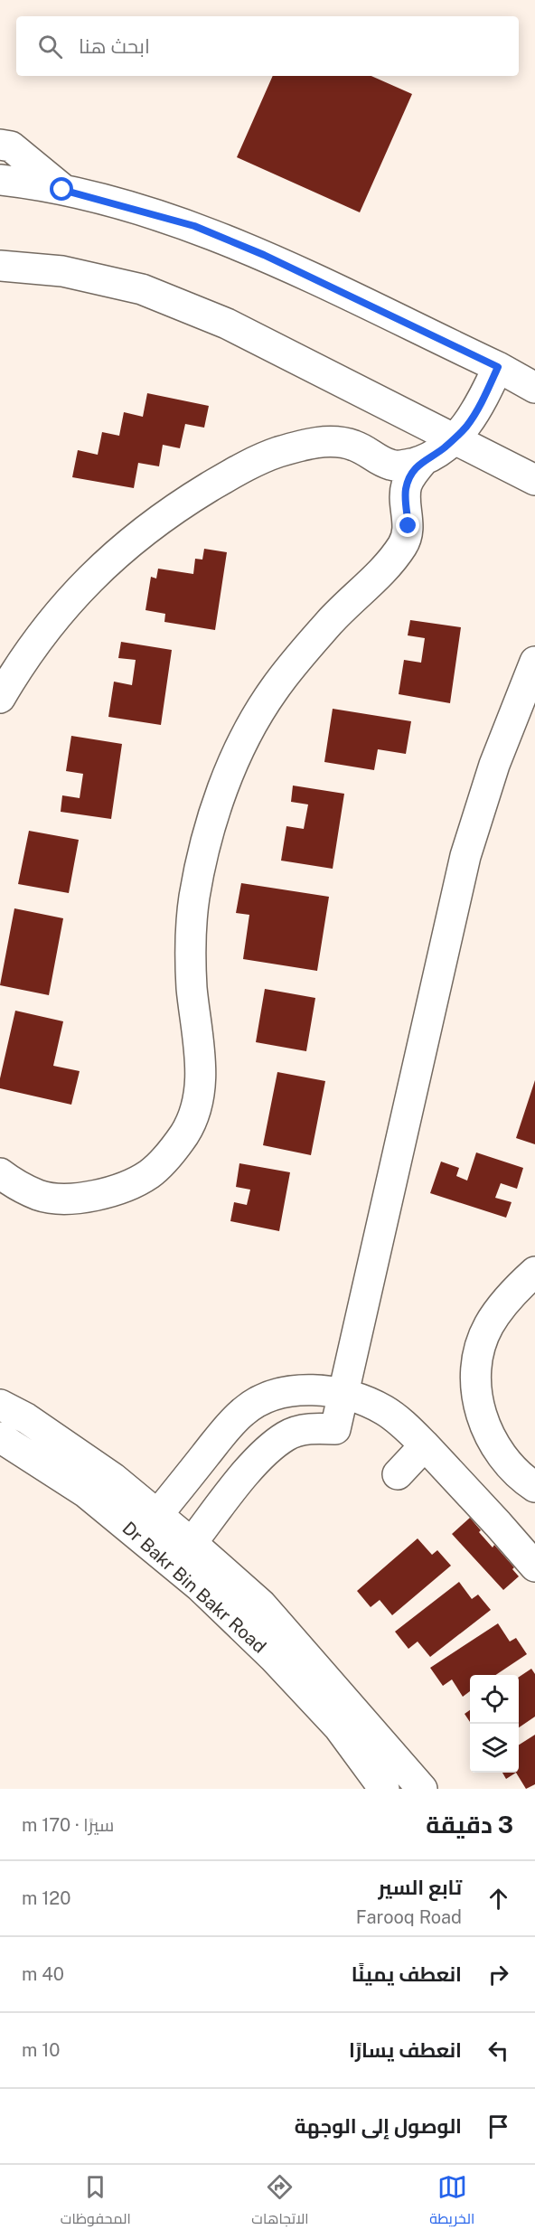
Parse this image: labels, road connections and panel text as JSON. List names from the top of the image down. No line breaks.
{"streets":{"street":["Dr Bakr Bin Bakr Road"]},"page":{"search":"ابحث هنا","heading":["3 دقيقة","سيرًا · 170 m"],"list":[["تابع السير","Farooq Road","120 m"],["انعطف يمينًا","40 m"],["انعطف يسارًا","10 m"],"الوصول إلى الوجهة"],"nav":["الخريطة","الاتجاهات","المحفوظات"]}}
